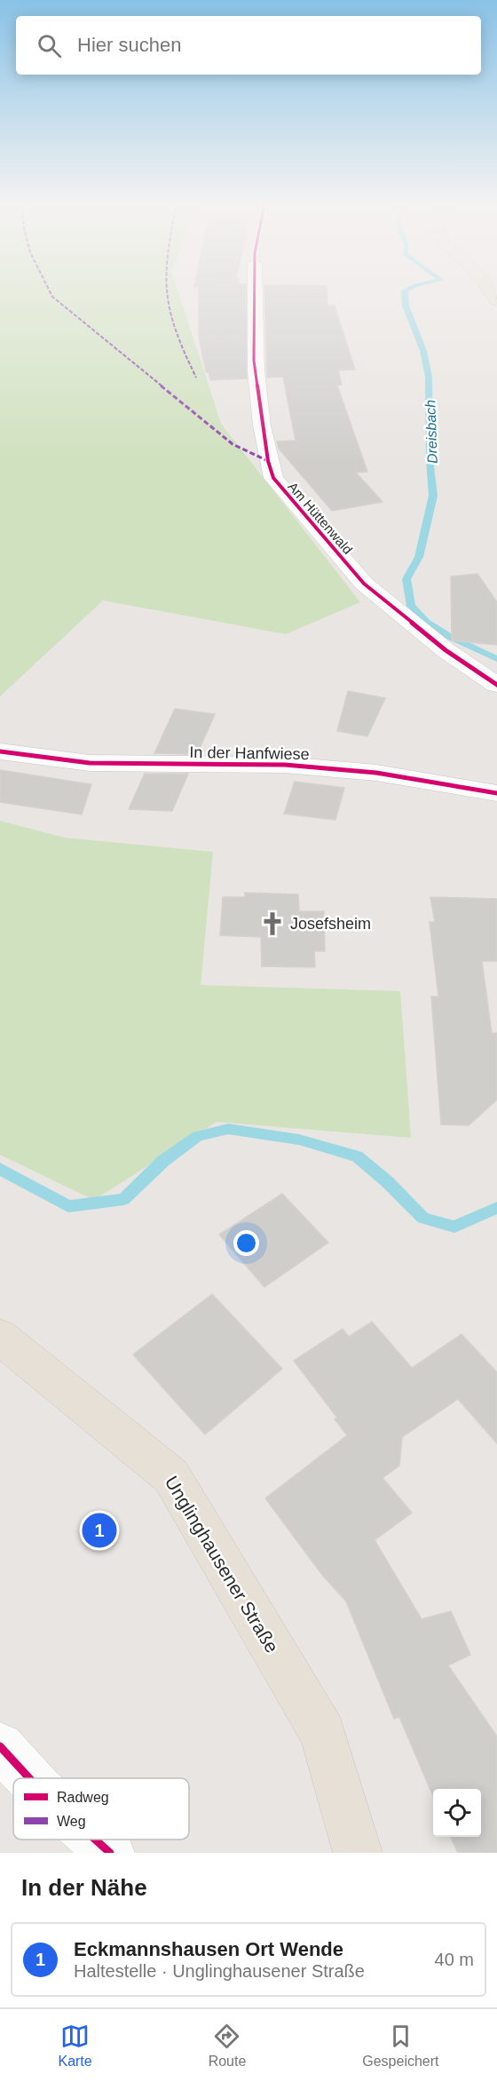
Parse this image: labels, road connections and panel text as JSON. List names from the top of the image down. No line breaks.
{"streets":{"main road":["Unglinghausener Straße"],"street":["Am Hüttenwald","In der Hanfwiese"]},"water":["Dreisbach"],"places":{"church":["Josefsheim"]},"legend":["Radweg","Weg"],"page":{"search":"Hier suchen","pins":"1","heading":"In der Nähe","list":[{"mark":"1","name":"Eckmannshausen Ort Wende","note":"Haltestelle · Unglinghausener Straße","value":"40 m"}],"nav":["Karte","Route","Gespeichert"]}}
